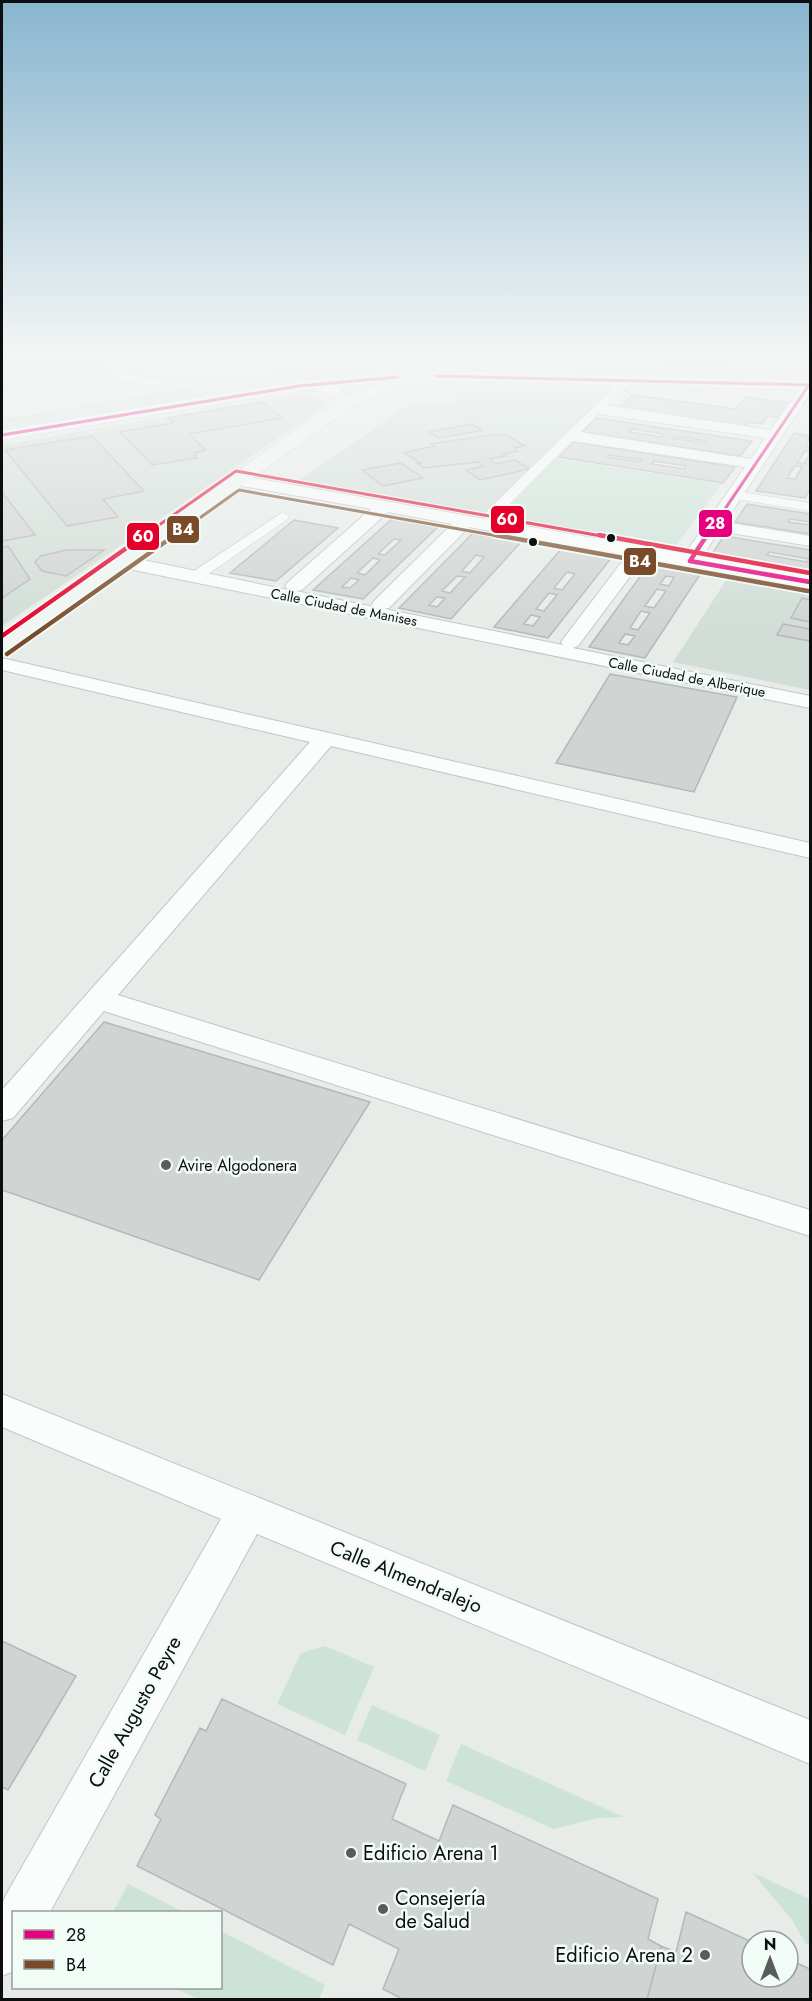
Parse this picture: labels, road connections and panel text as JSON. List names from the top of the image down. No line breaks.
{"streets":{"street":["Calle Ciudad de Manises","Calle Ciudad de Alberique","Calle Almendralejo","Calle Augusto Peyre"]},"crossings":[["Calle Ciudad de Manises","Calle Ciudad de Alberique"],["Calle Almendralejo","Calle Augusto Peyre"]],"places":["Avire Algodonera","Edificio Arena 1","Consejería de Salud","Edificio Arena 2"],"lines":["transit line 28","transit line 60","transit line B4"],"legend":["28","B4"],"north":"top"}
